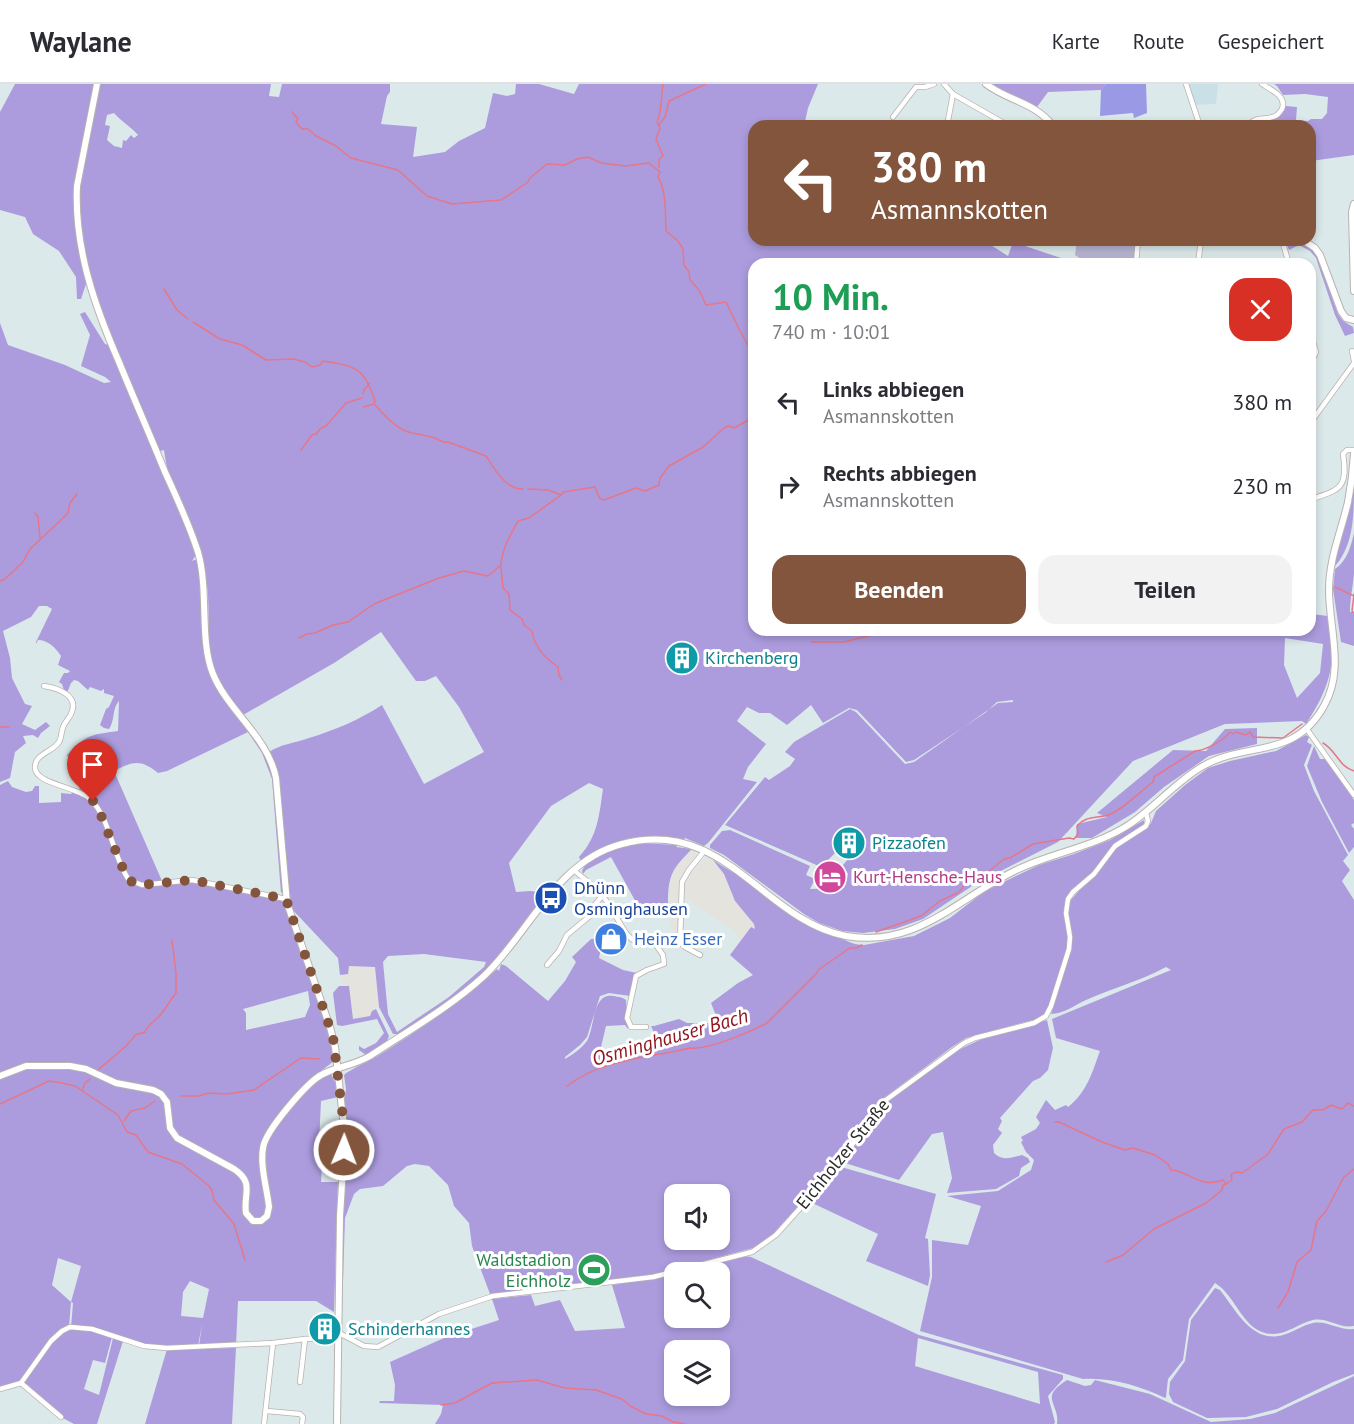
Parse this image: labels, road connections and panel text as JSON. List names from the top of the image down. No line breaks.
{"streets":{"street":["Eichholzer Straße"]},"water":["Osminghauser Bach"],"places":{"building":["Kirchenberg","Pizzaofen","Schinderhannes"],"hotel":["Kurt-Hensche-Haus"],"bus stop":["Dhünn Osminghausen"],"shop":["Heinz Esser"],"sports":["Waldstadion Eichholz"]},"page":{"header":"Waylane","nav":["Karte","Route","Gespeichert"],"turn":["380 m","Asmannskotten"],"heading":["10 Min.","740 m · 10:01"],"list":[{"name":"Links abbiegen","note":"Asmannskotten","value":"380 m"},{"name":"Rechts abbiegen","note":"Asmannskotten","value":"230 m"}],"buttons":["Beenden","Teilen"]}}
